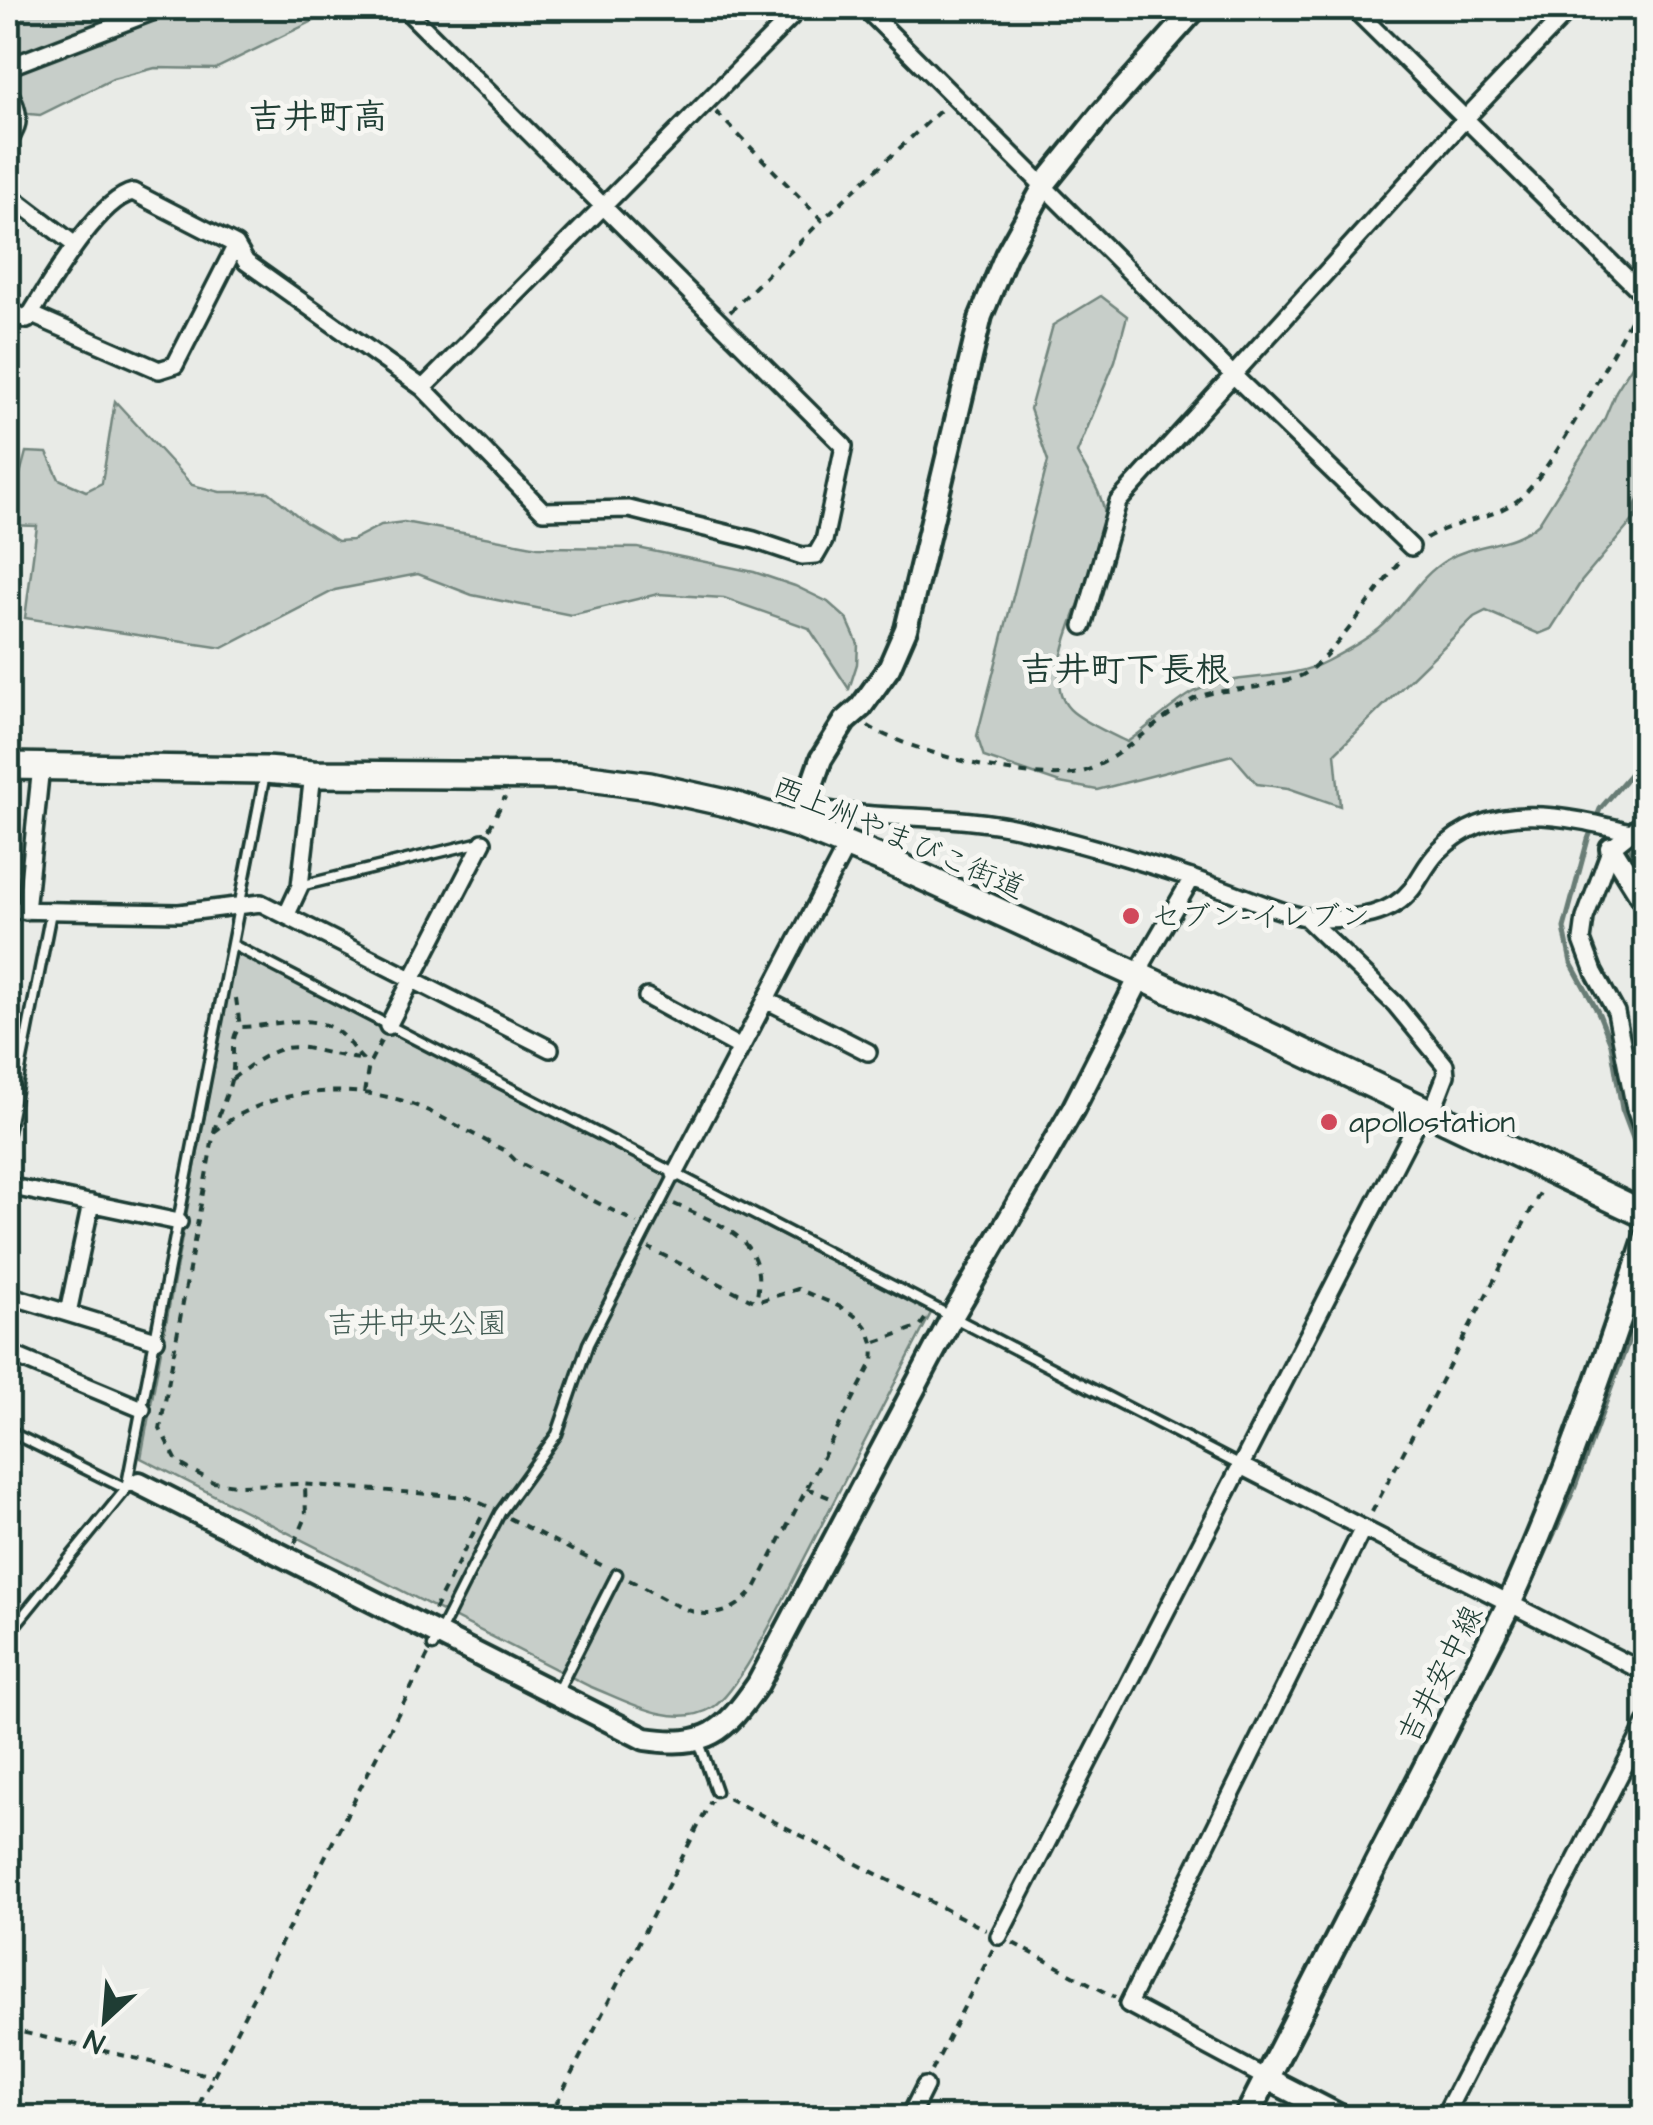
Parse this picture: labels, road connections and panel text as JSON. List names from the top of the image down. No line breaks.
{"streets":{"highway":["西上州やまびこ街道"],"main road":["吉井安中線"]},"districts":["吉井町高","吉井町下長根"],"parks":["吉井中央公園"],"places":["セブン-イレブン","apollostation"],"north":"bottom left"}
